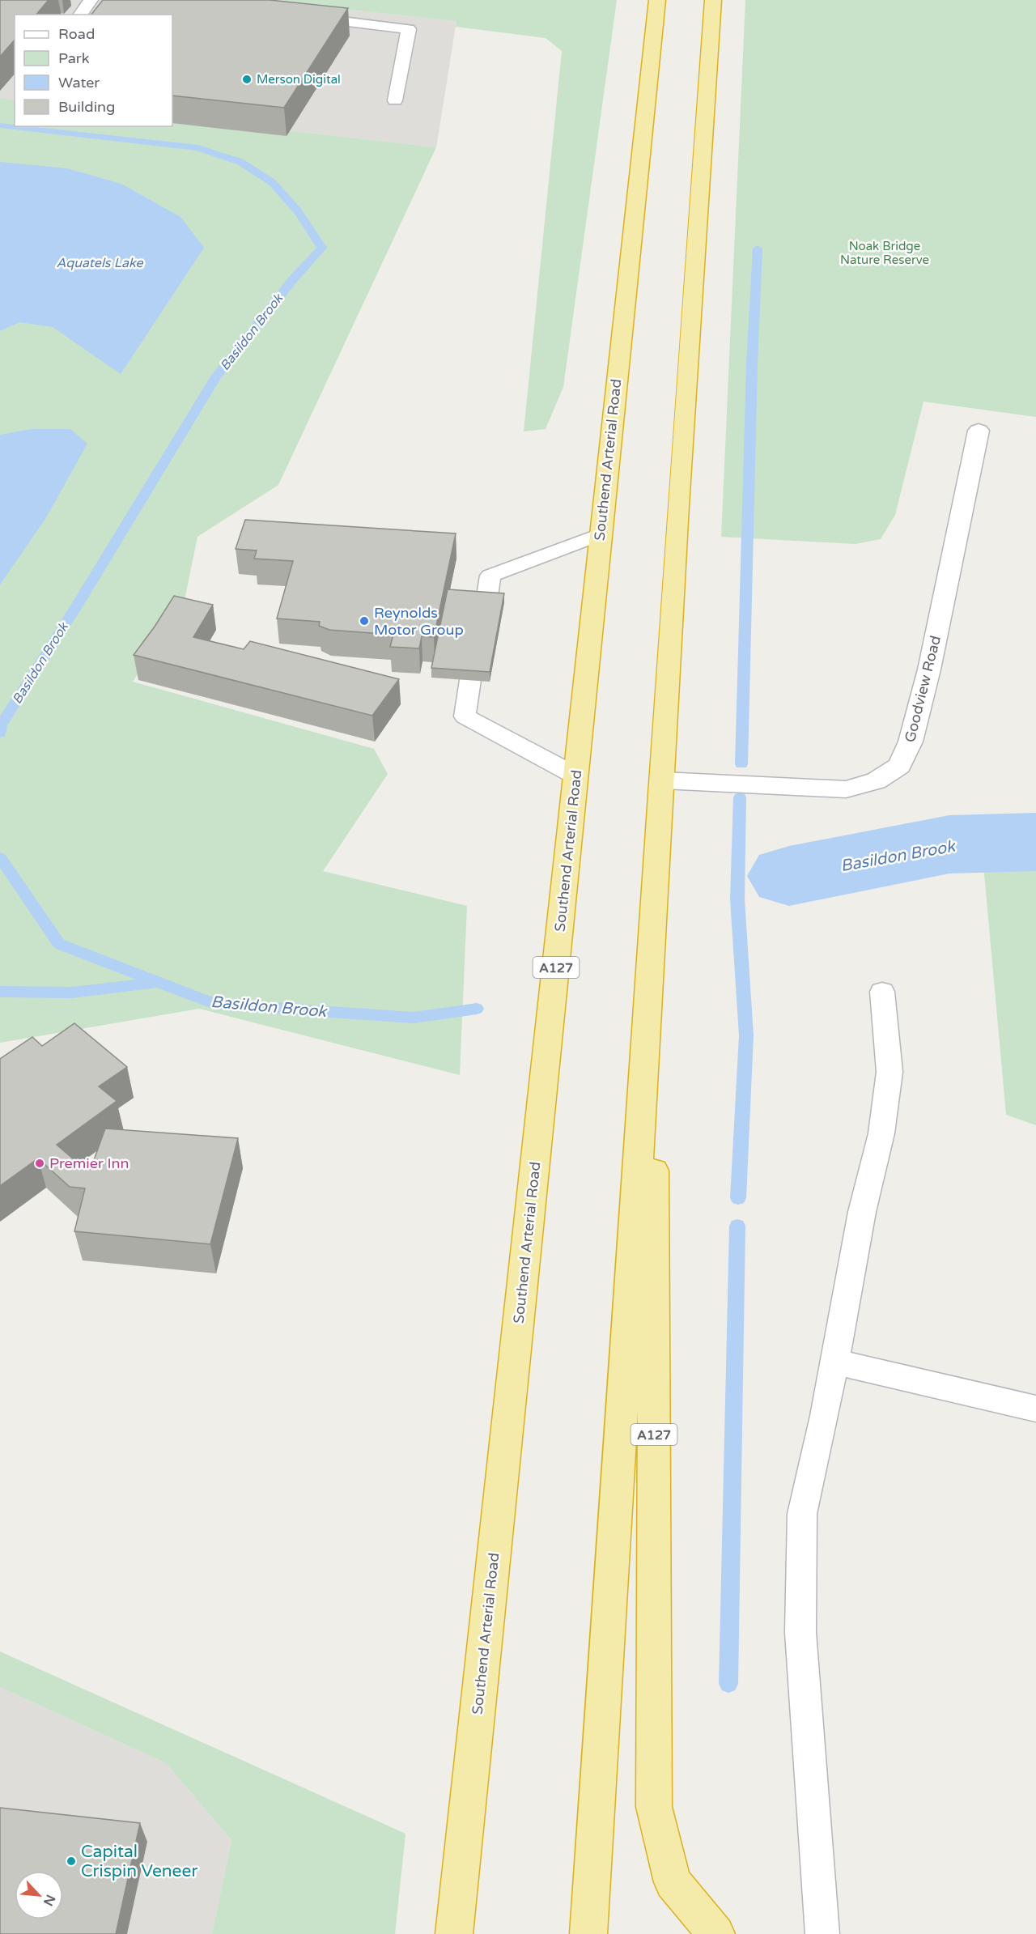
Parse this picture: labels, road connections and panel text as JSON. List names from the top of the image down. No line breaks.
{"streets":{"highway":["Southend Arterial Road","A127"],"street":["Goodview Road"]},"crossings":[["Goodview Road","A127"]],"water":["Aquatels Lake","Basildon Brook"],"parks":["Noak Bridge Nature Reserve"],"places":["Merson Digital","Reynolds Motor Group","Premier Inn","Capital Crispin Veneer"],"legend":["Road","Park","Water","Building"],"north":"bottom right"}
